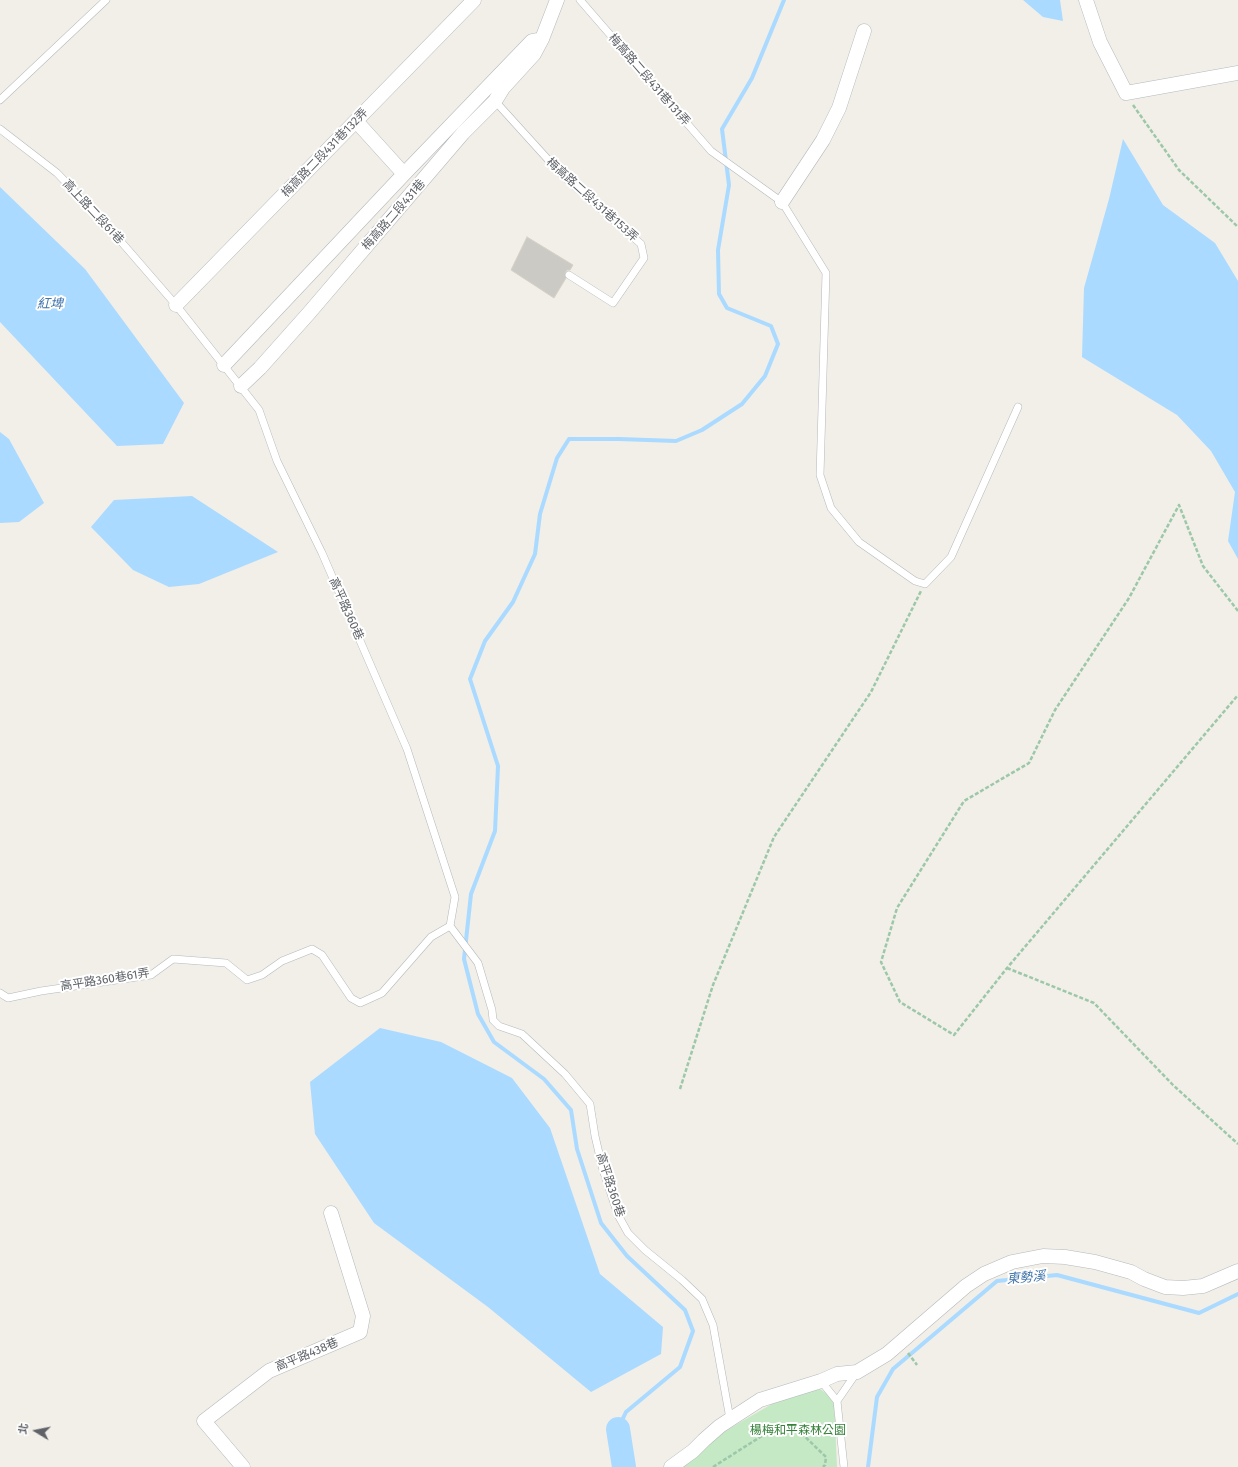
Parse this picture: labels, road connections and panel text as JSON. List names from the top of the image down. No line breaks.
{"streets":{"street":["梅高路二段431巷132弄","梅高路二段431巷","高平路438巷"],"lane":["梅高路二段431巷131弄","梅高路二段431巷153弄","高上路二段61巷","高平路360巷","高平路360巷61弄"]},"crossings":[["梅高路二段431巷132弄","高上路二段61巷"],["梅高路二段431巷132弄","高平路360巷"],["梅高路二段431巷153弄","梅高路二段431巷"],["高上路二段61巷","高平路360巷"],["梅高路二段431巷","高平路360巷"],["高平路360巷","高平路360巷61弄"]],"water":["紅埤","東勢溪"],"parks":["楊梅和平森林公園"],"north":"left"}
